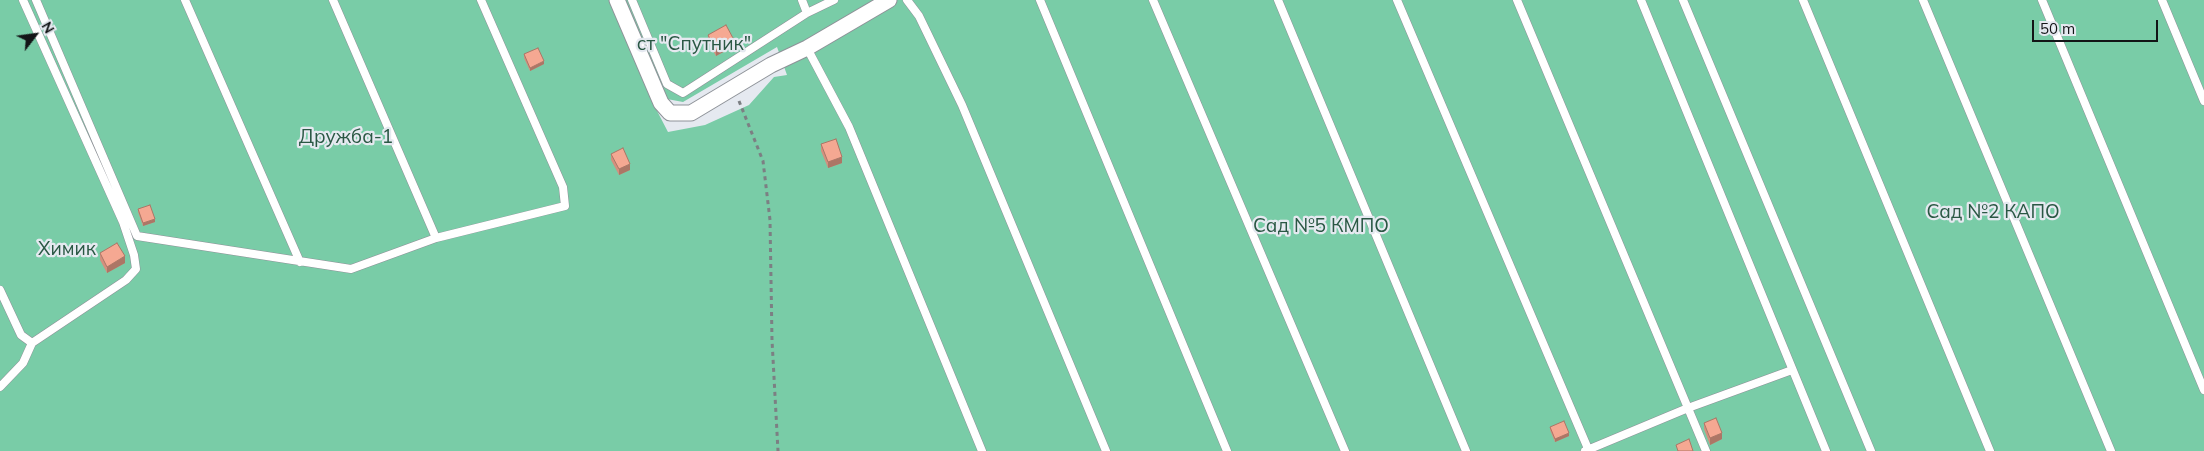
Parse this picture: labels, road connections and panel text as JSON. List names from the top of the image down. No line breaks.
{"parks":["ст \"Спутник\"","Дружба-1","Сад №2 КАПО","Сад №5 КМПО","Химик"],"scale_bar":"50 m","north":"top right"}
